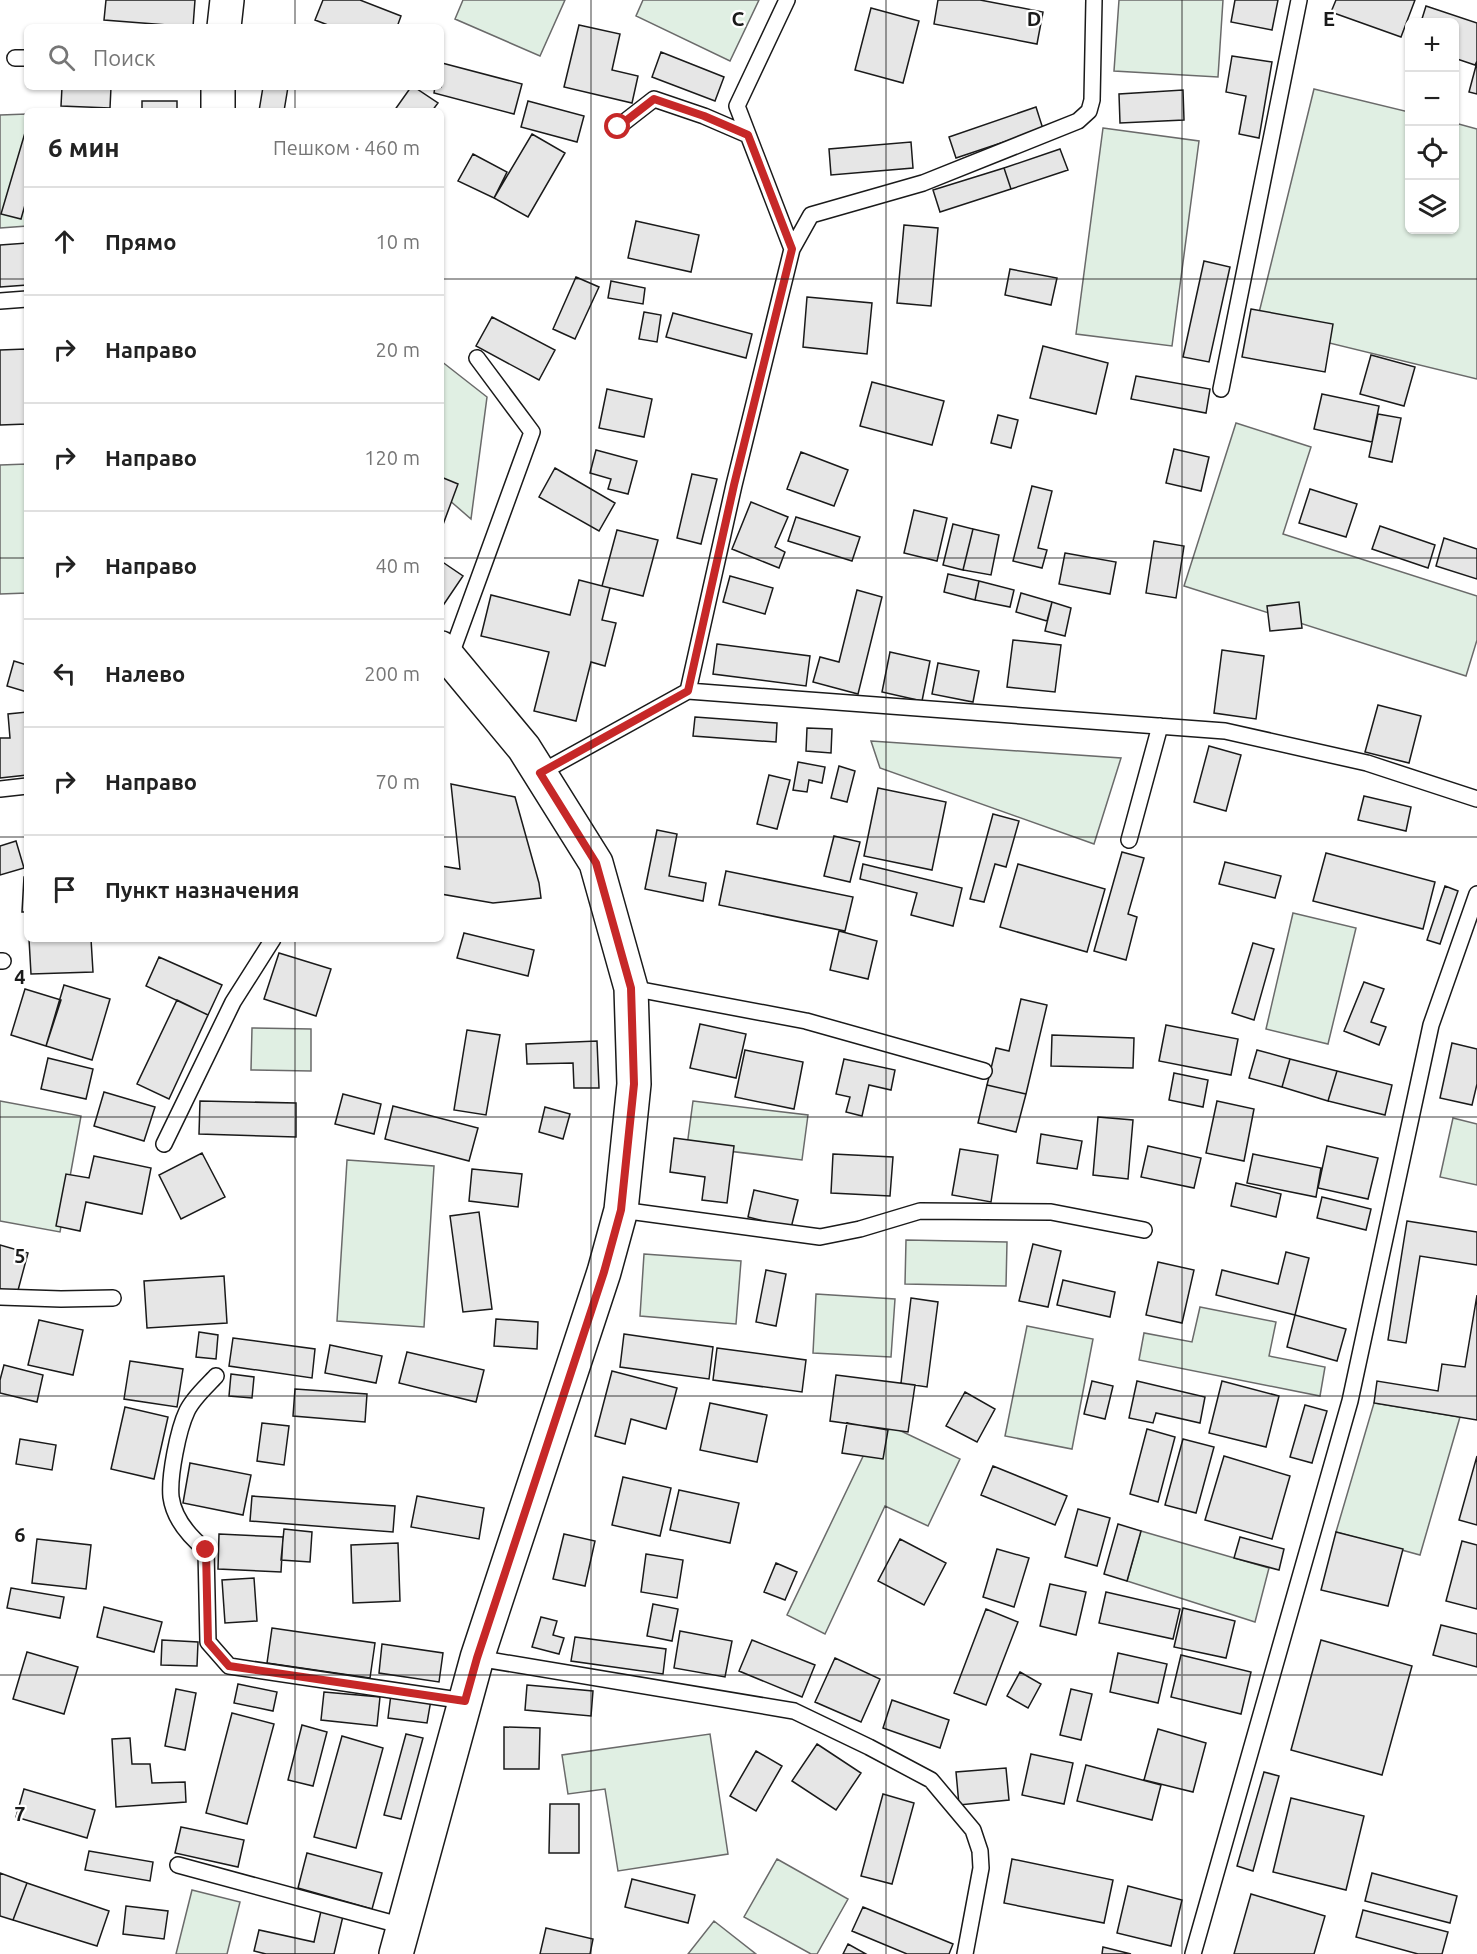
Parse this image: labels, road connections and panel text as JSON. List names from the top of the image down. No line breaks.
{"page":{"map_buttons":["+","−"],"search":"Поиск","heading":["6 мин","Пешком · 460 m"],"list":[["Прямо","10 m"],["Направо","20 m"],["Направо","120 m"],["Направо","40 m"],["Налево","200 m"],["Направо","70 m"],"Пункт назначения"]},"grid":{"columns":["C","D","E"],"rows":["4","5","6","7"]}}
